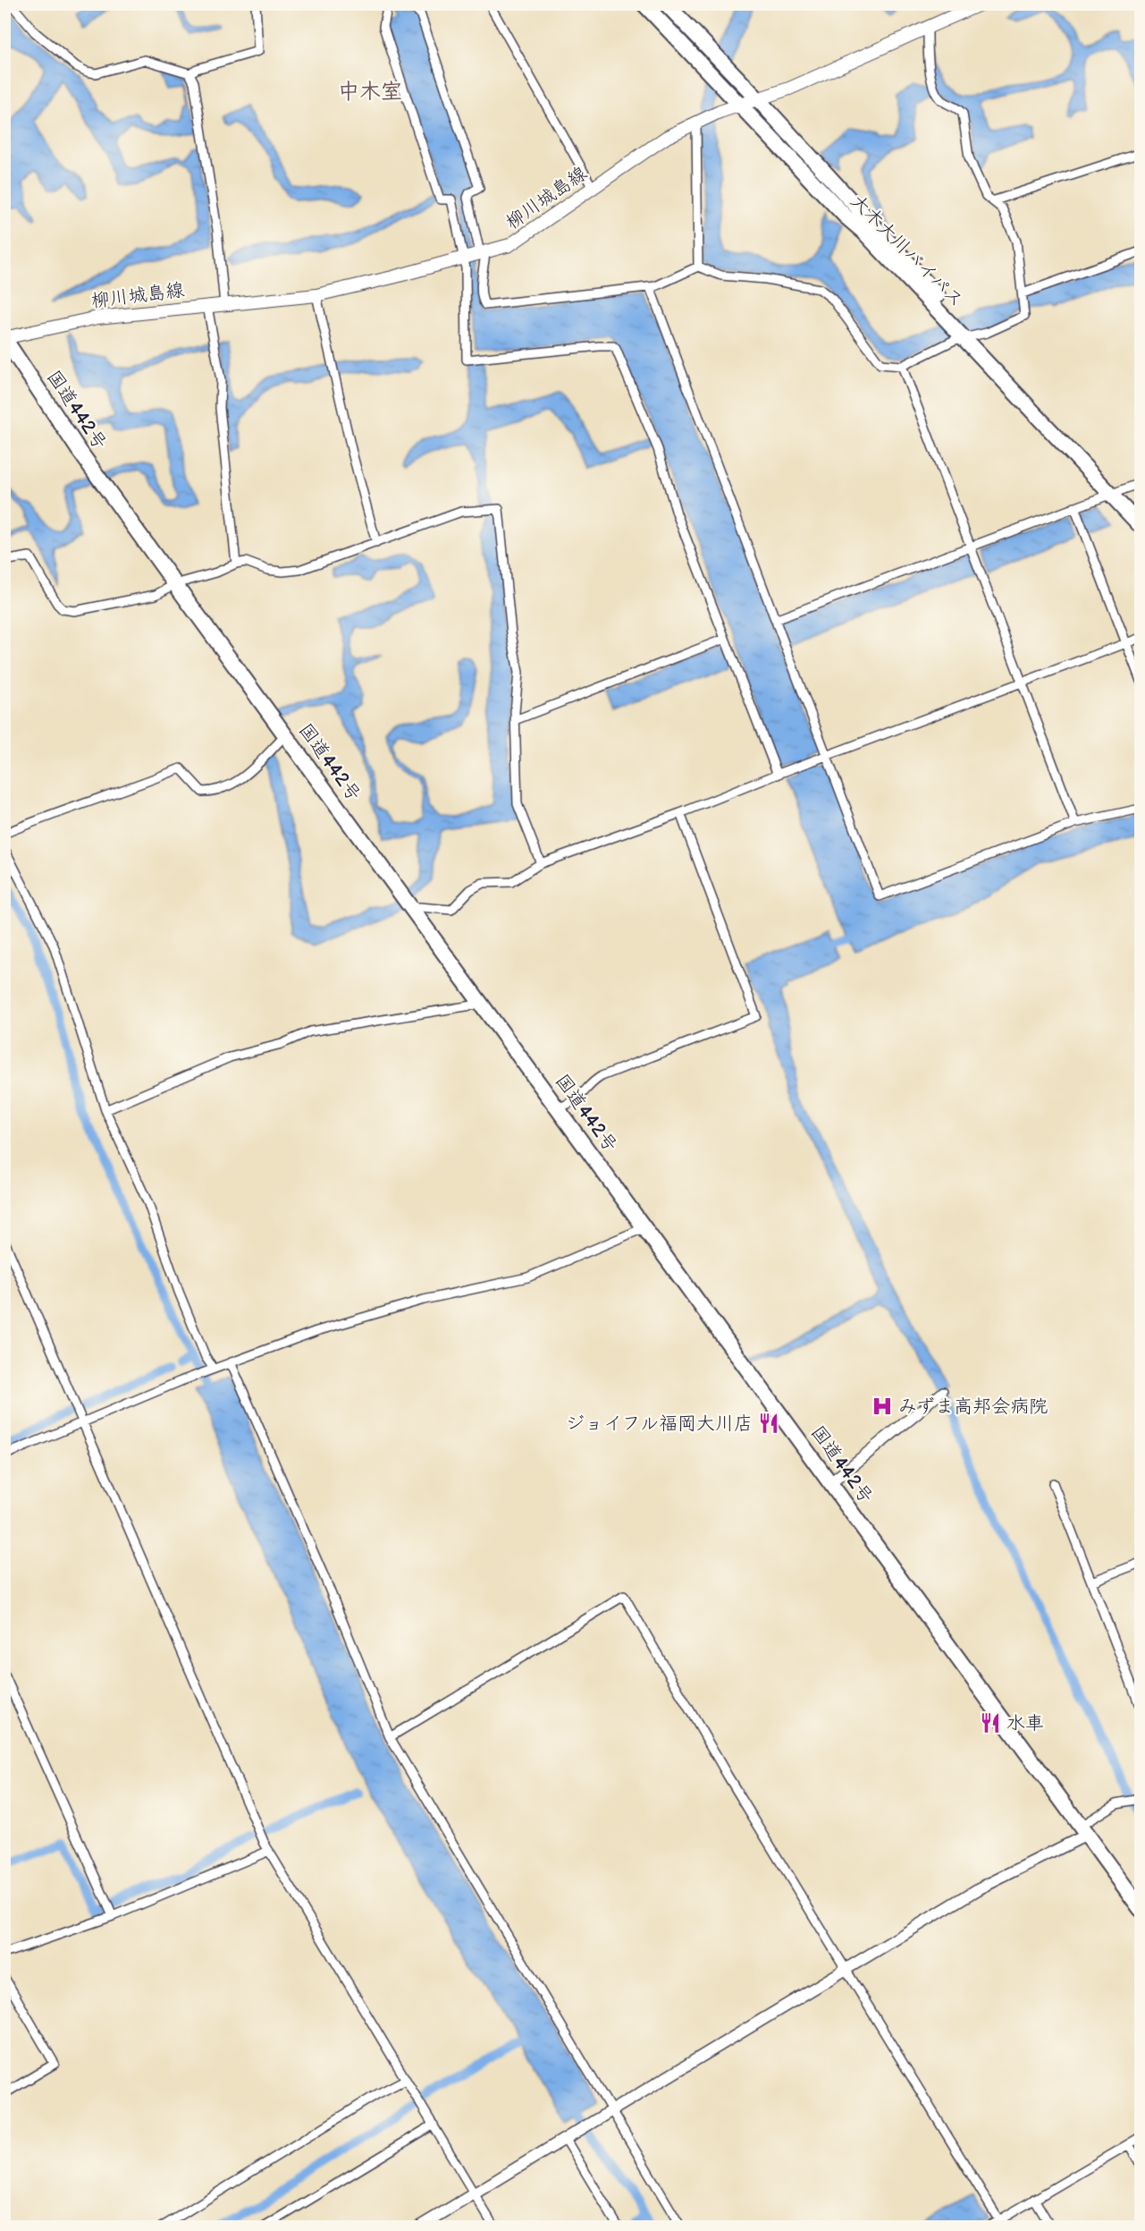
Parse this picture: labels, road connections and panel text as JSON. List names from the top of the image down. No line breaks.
{"streets":{"highway":["大木大川バイパス","国道442号"],"main road":["柳川城島線"]},"crossings":[["柳川城島線","大木大川バイパス"],["柳川城島線","国道442号"]],"districts":["中木室"],"places":{"hospital":["みずま高邦会病院"],"restaurant":["ジョイフル福岡大川店","水車"]}}
